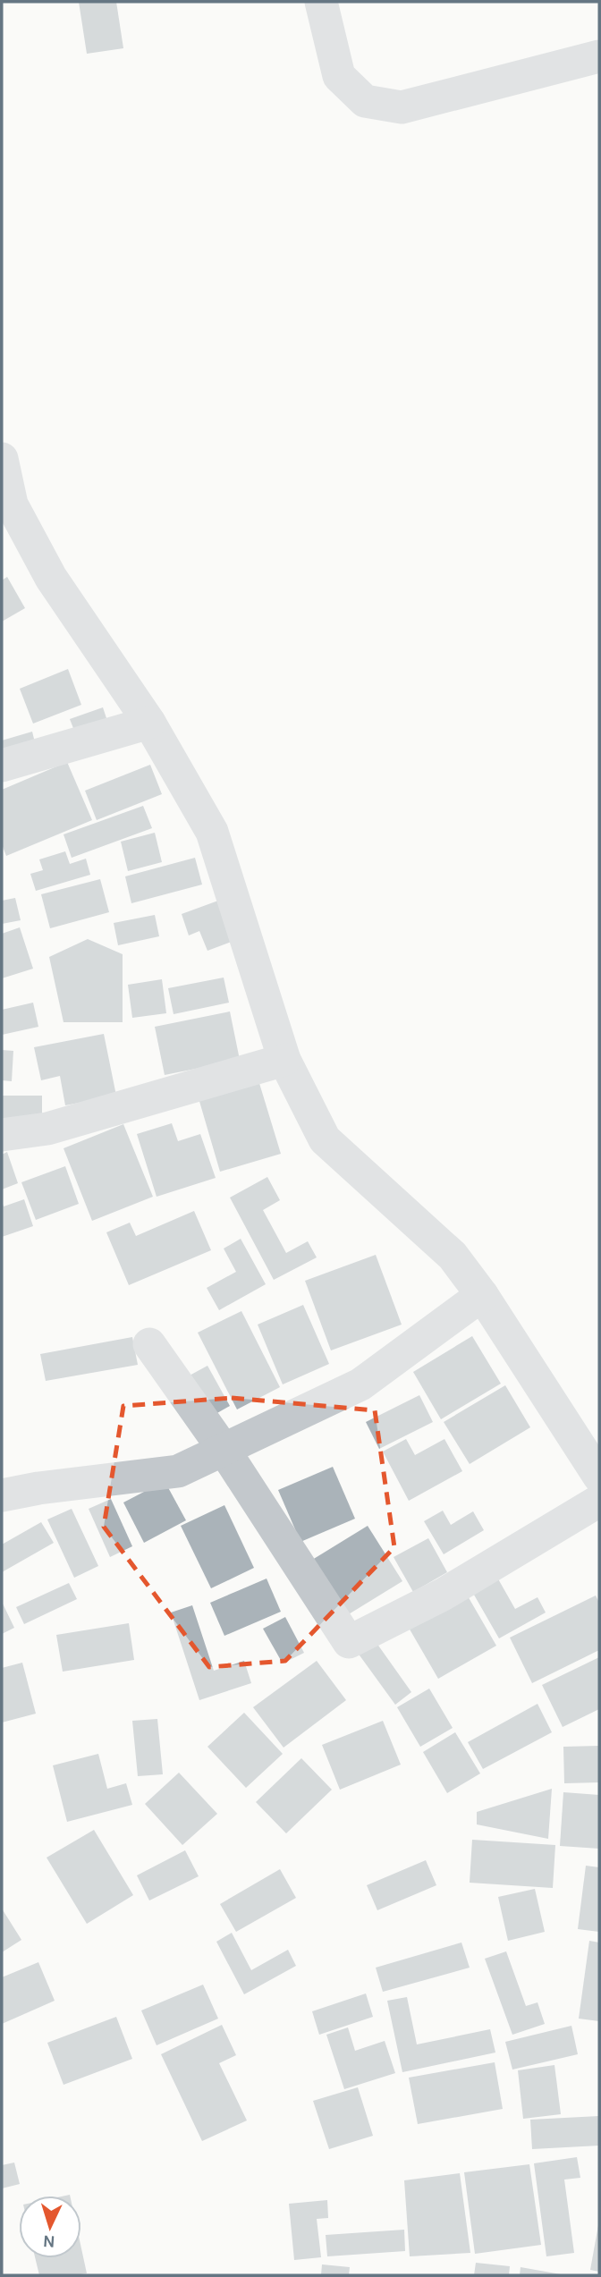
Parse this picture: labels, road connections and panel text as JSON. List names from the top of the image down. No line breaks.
{"north":"bottom"}
